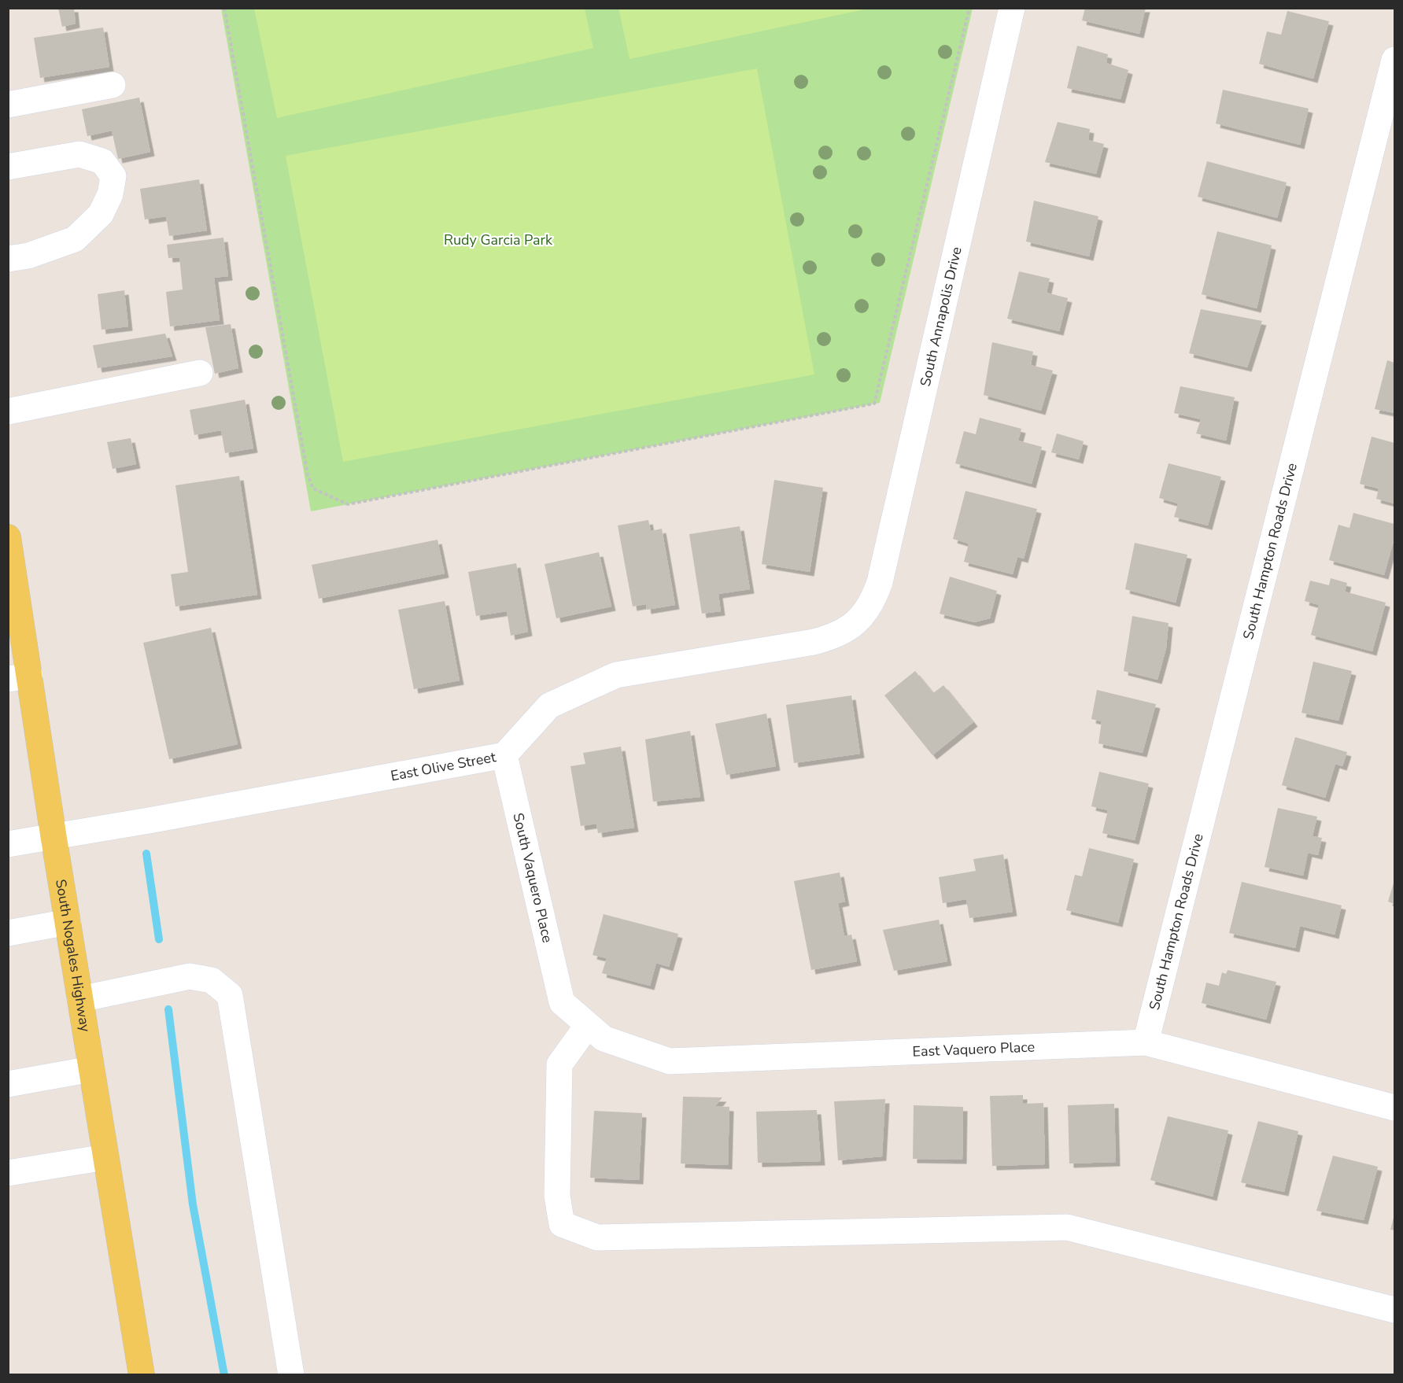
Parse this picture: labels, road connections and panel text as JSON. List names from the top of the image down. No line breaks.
{"streets":{"main road":["South Nogales Highway"],"street":["South Annapolis Drive","South Hampton Roads Drive","East Olive Street","South Vaquero Place","East Vaquero Place"]},"crossings":[["South Annapolis Drive","East Olive Street"],["South Hampton Roads Drive","East Vaquero Place"],["East Olive Street","South Vaquero Place"],["East Olive Street","South Nogales Highway"],["South Vaquero Place","East Vaquero Place"]],"parks":["Rudy Garcia Park"]}
